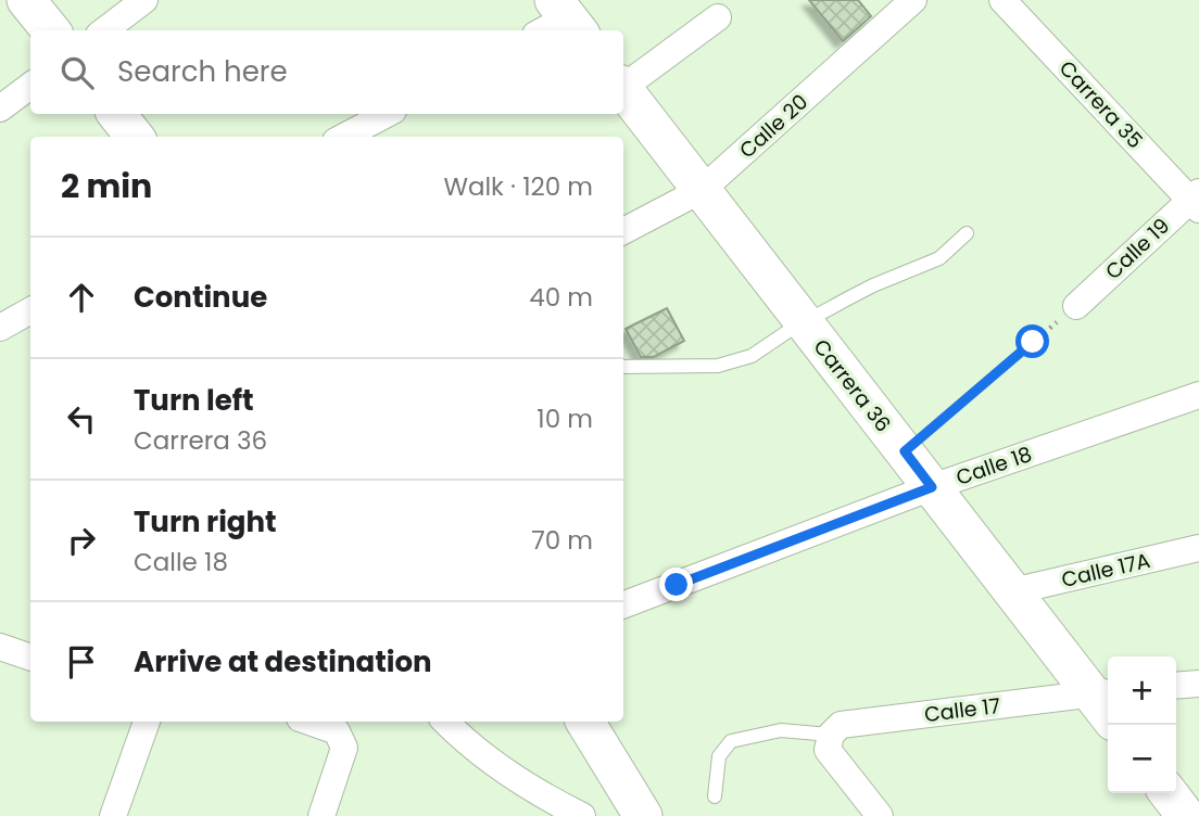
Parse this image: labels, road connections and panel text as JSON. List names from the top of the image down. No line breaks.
{"streets":{"street":["Carrera 35","Calle 20","Calle 19","Carrera 36","Calle 18","Calle 17A","Calle 17"]},"crossings":[["Carrera 35","Calle 19"],["Calle 20","Carrera 36"],["Carrera 36","Calle 18"],["Carrera 36","Calle 17A"],["Carrera 36","Calle 17"]],"page":{"search":"Search here","heading":["2 min","Walk · 120 m"],"list":[["Continue","40 m"],["Turn left","Carrera 36","10 m"],["Turn right","Calle 18","70 m"],"Arrive at destination"],"map_buttons":["+","−"]}}
